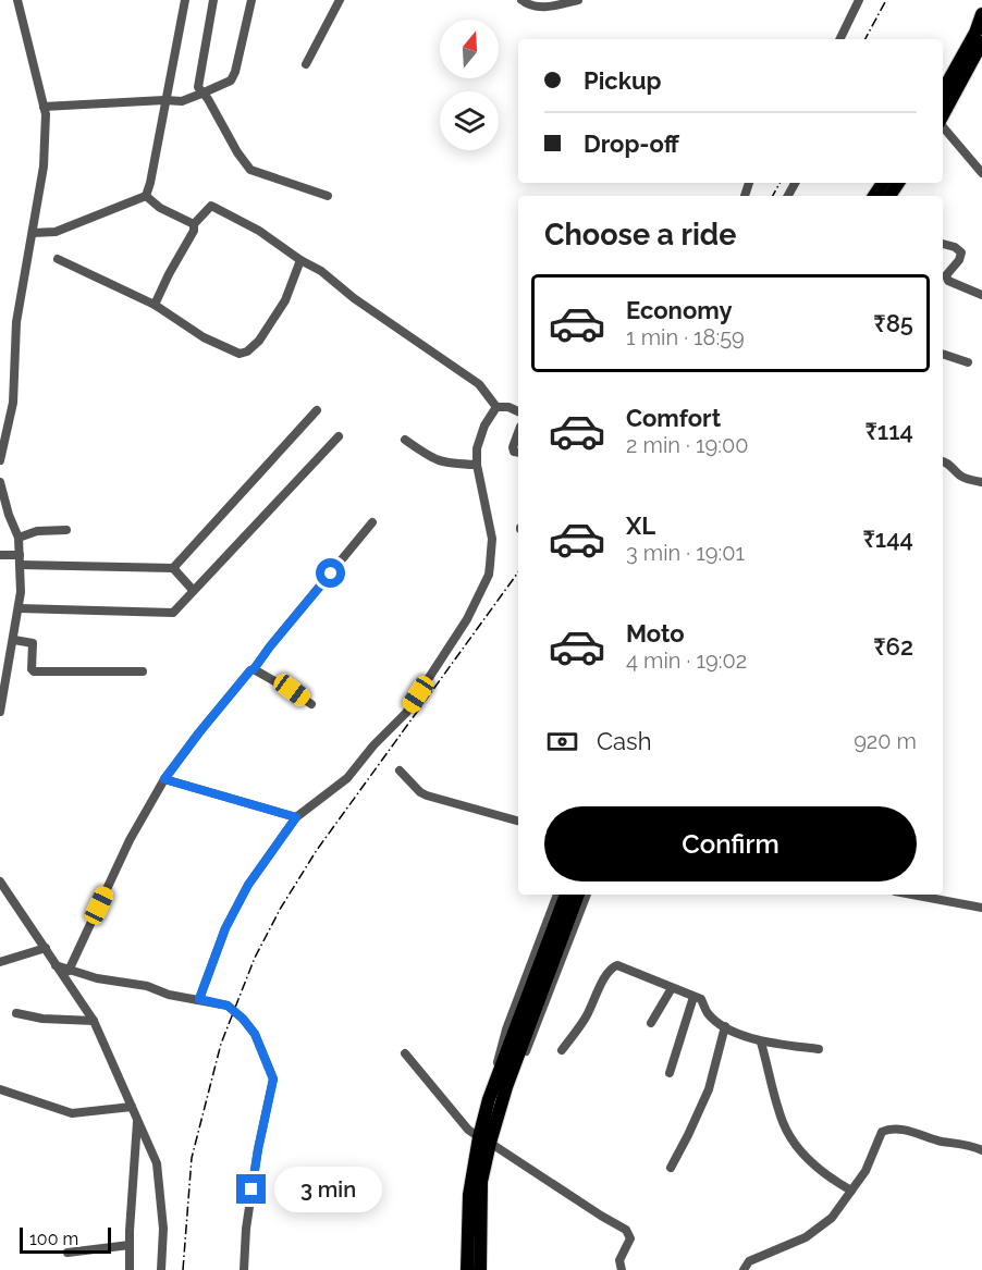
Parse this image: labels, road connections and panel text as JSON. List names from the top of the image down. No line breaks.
{"scale_bar":"100 m","north":"top","page":{"banner":["Pickup","Drop-off"],"heading":"Choose a ride","list":[{"name":"Economy","note":"1 min · 18:59","value":"₹85"},{"name":"Comfort","note":"2 min · 19:00","value":"₹114"},{"name":"XL","note":"3 min · 19:01","value":"₹144"},{"name":"Moto","note":"4 min · 19:02","value":"₹62"}],"pay":["Cash","920 m"],"buttons":"Confirm","bubble":"3 min","scale":"100 m"}}
